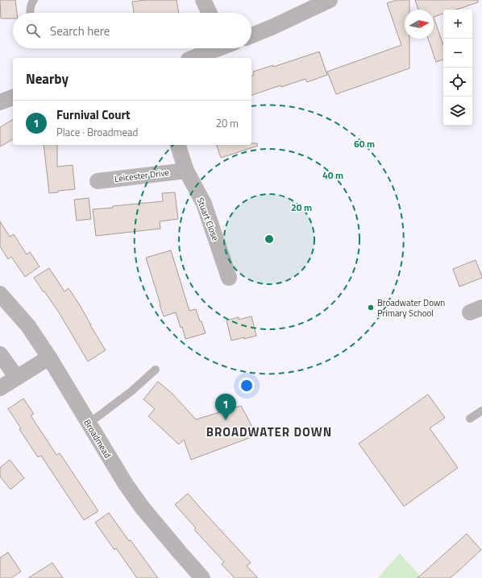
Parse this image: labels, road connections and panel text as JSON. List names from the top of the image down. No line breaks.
{"streets":{"street":["Leicester Drive","Stuart Close","Broadmead"]},"crossings":[["Leicester Drive","Stuart Close"]],"districts":["BROADWATER DOWN"],"places":["Broadwater Down Primary School"],"north":"right","page":{"map_buttons":["+","−"],"search":"Search here","heading":"Nearby","list":[{"mark":"1","name":"Furnival Court","note":"Place · Broadmead","value":"20 m"}],"pins":"1"},"rings":["60 m","40 m","20 m"]}
